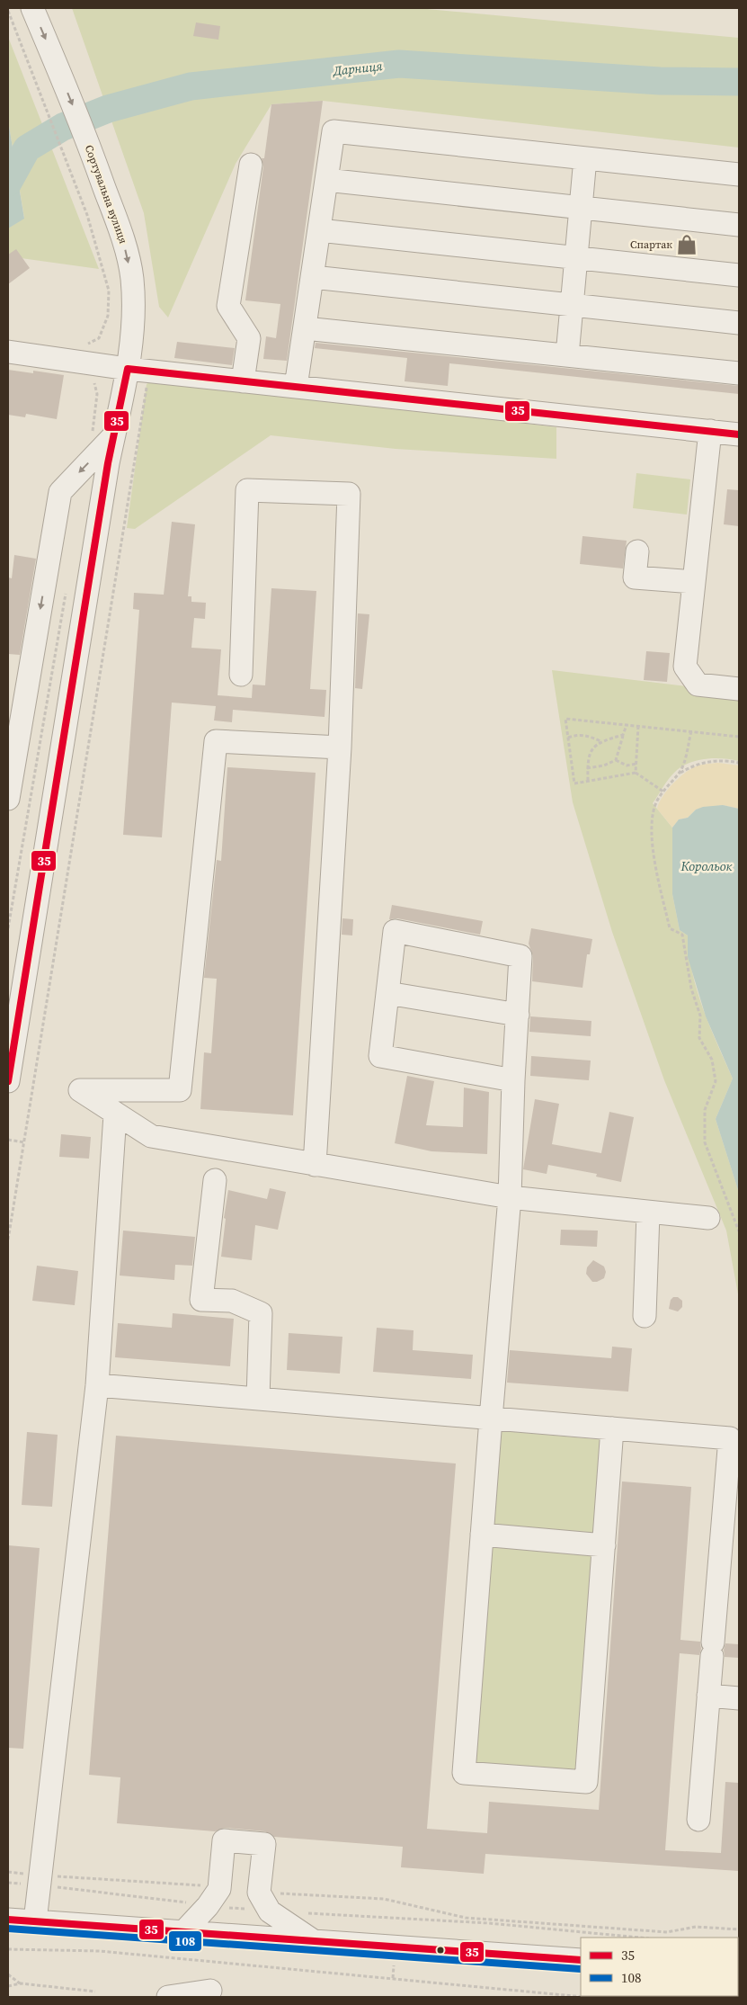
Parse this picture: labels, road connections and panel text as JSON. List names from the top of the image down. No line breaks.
{"streets":{"street":["Сортувальна вулиця"]},"water":["Дарниця","Корольок"],"places":{"shop":["Спартак"]},"lines":["transit line 35","transit line 108"],"legend":["35","108"]}
